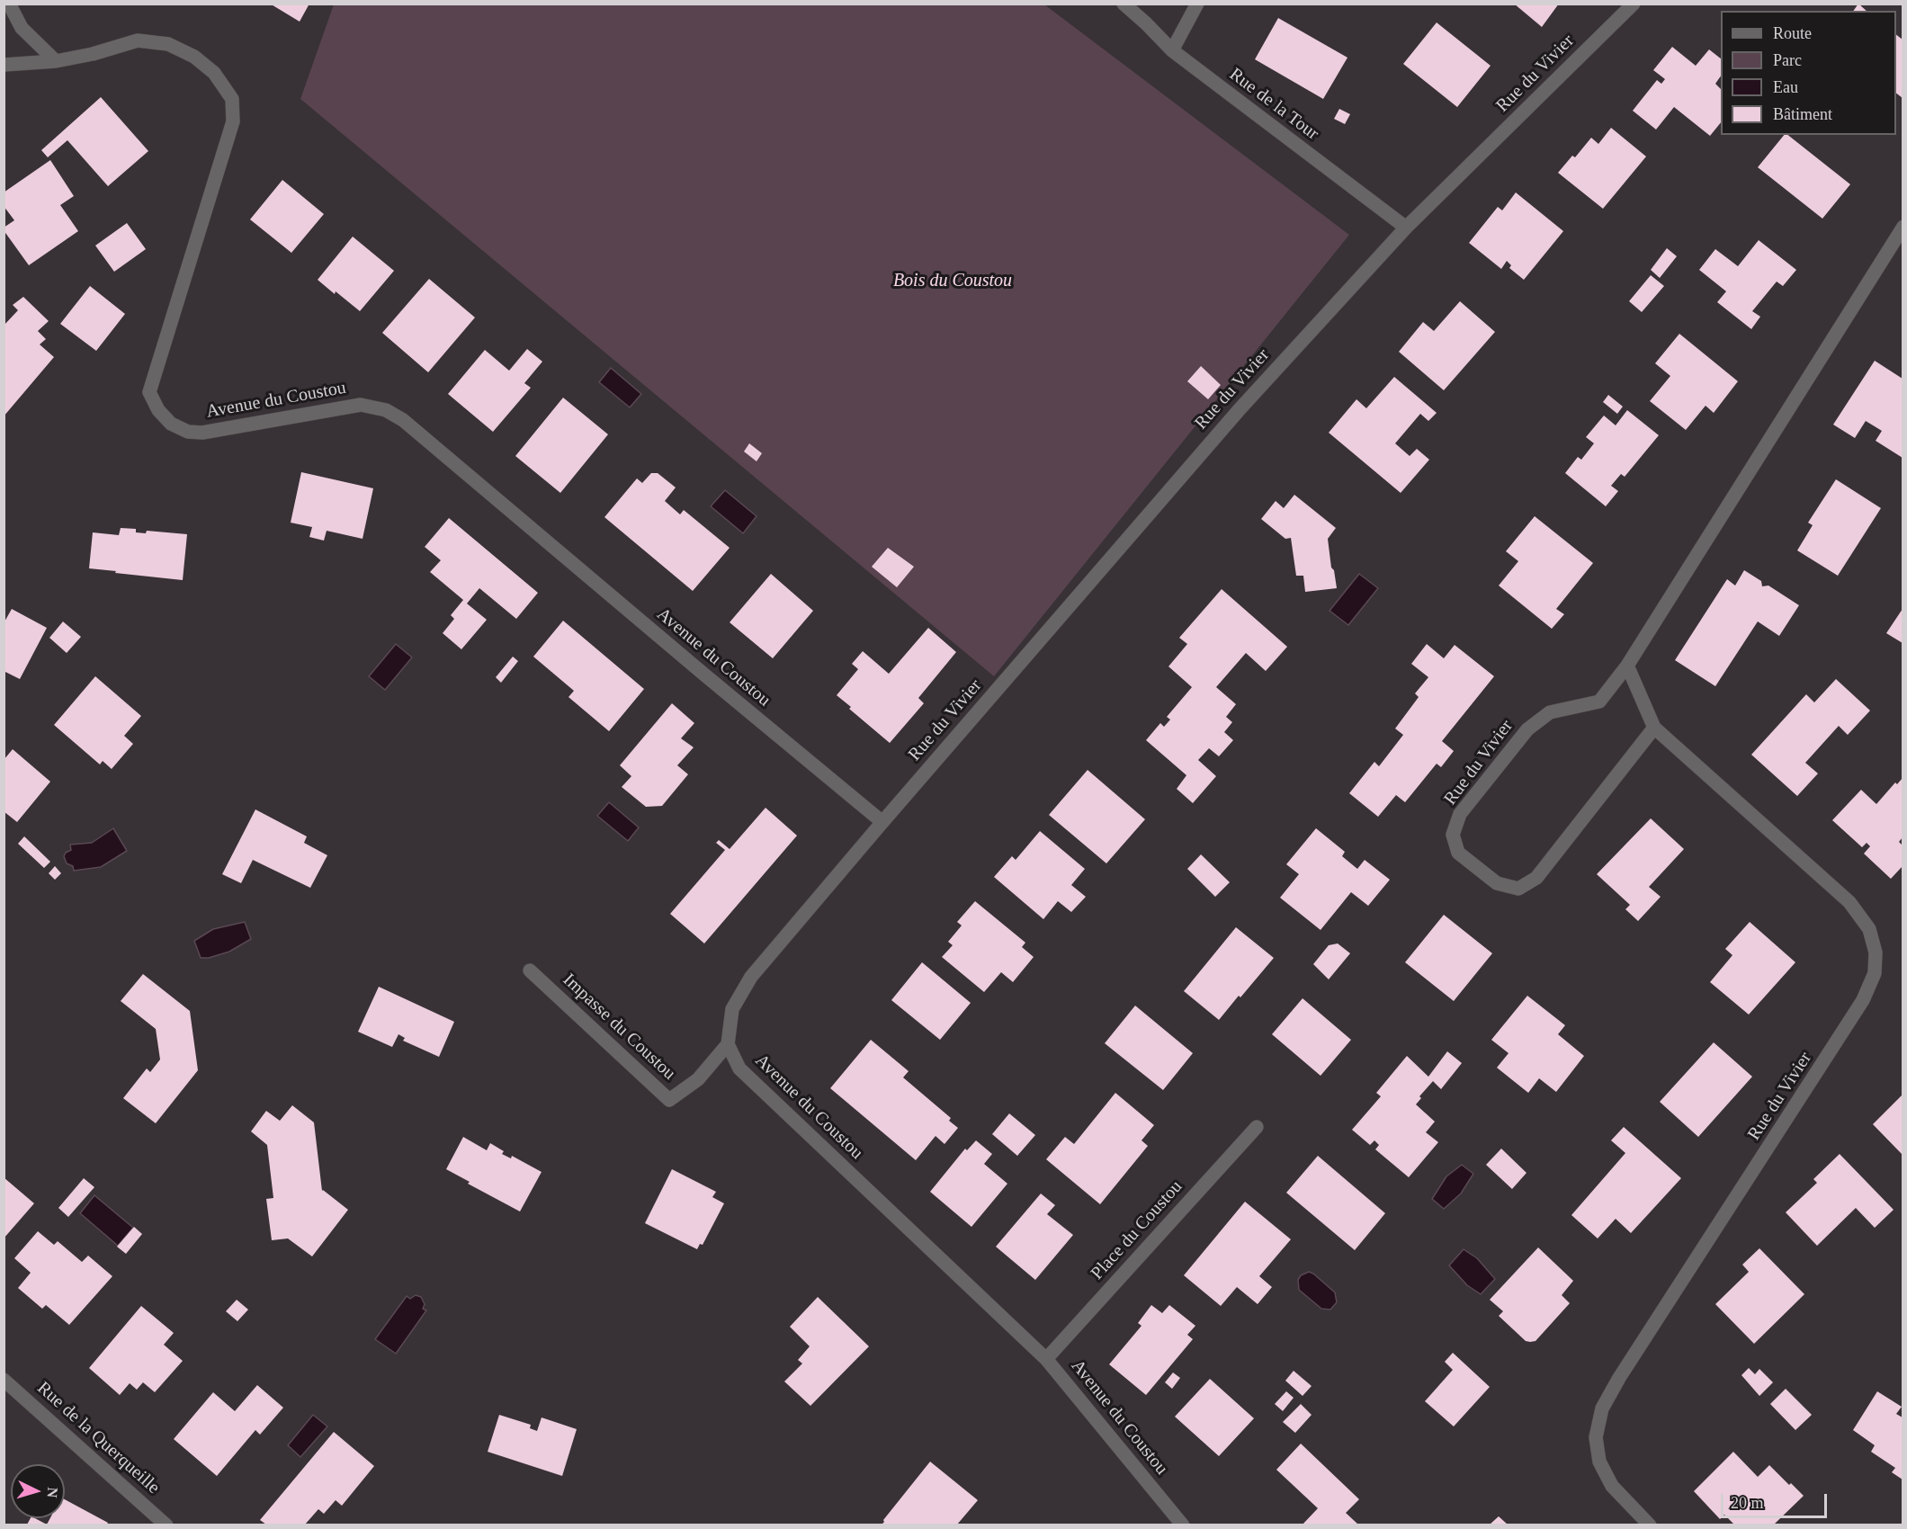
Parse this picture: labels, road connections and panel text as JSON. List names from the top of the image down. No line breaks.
{"streets":{"street":["Rue du Vivier","Rue de la Tour","Avenue du Coustou","Impasse du Coustou","Place du Coustou","Rue de la Querqueille"]},"crossings":[["Rue du Vivier","Rue de la Tour"],["Rue du Vivier","Avenue du Coustou"],["Avenue du Coustou","Impasse du Coustou"],["Avenue du Coustou","Place du Coustou"]],"parks":["Bois du Coustou"],"legend":["Route","Parc","Eau","Bâtiment"],"scale_bar":"20 m","north":"right"}
